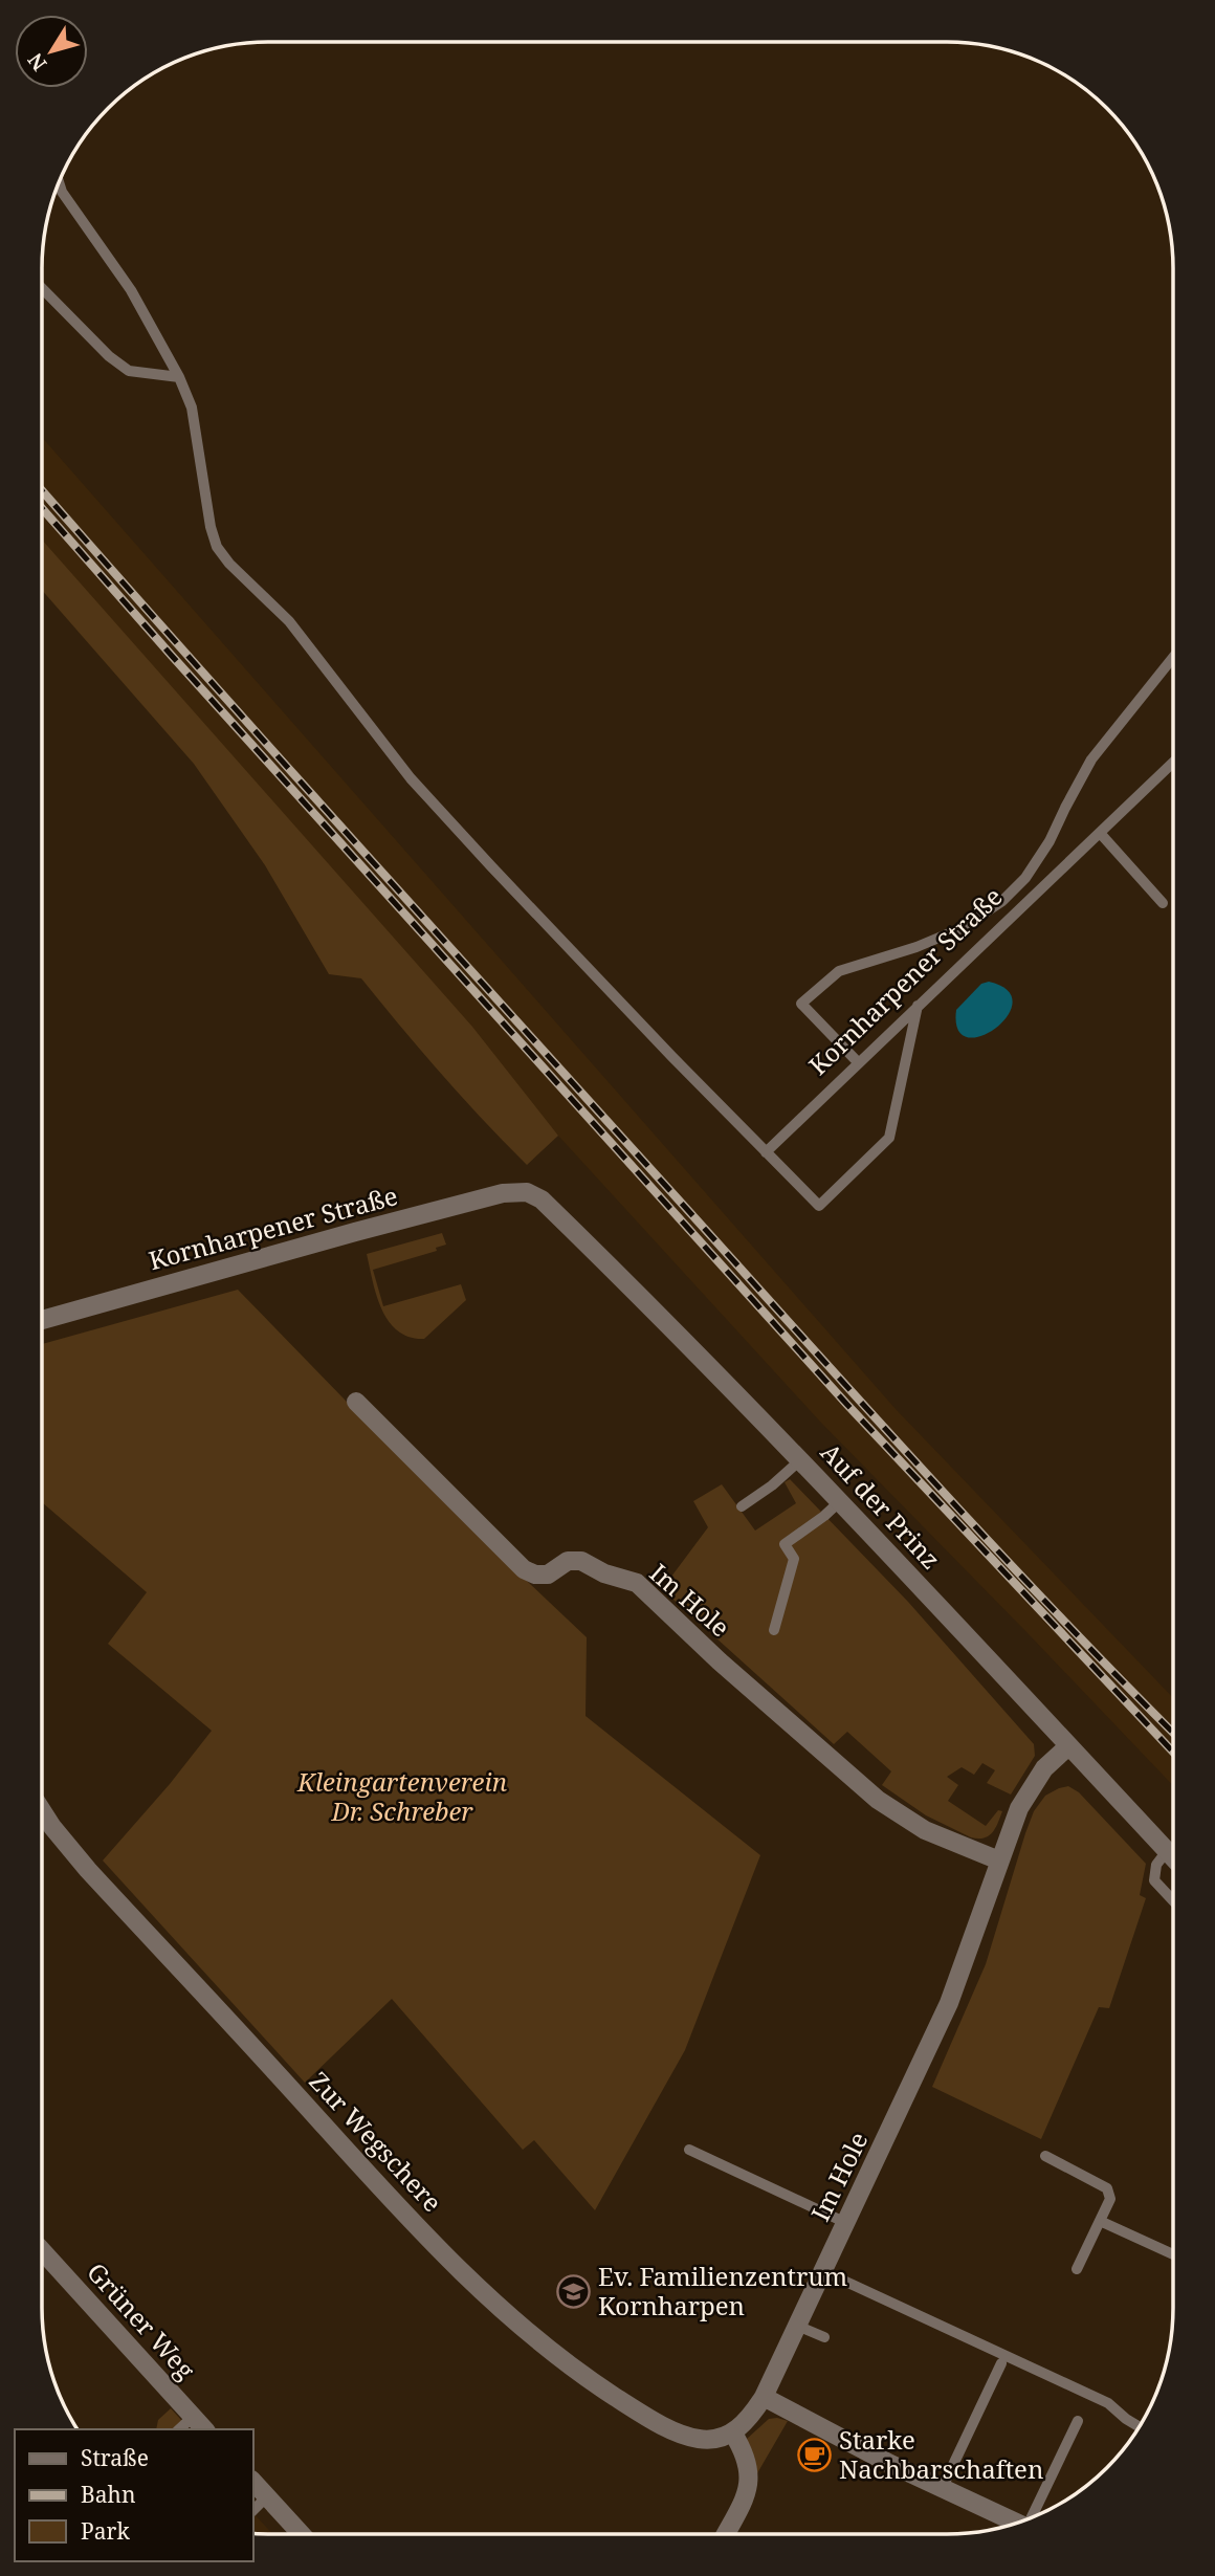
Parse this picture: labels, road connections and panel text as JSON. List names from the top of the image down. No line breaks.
{"streets":{"street":["Kornharpener Straße","Auf der Prinz","Im Hole","Zur Wegschere","Grüner Weg"]},"crossings":[["Kornharpener Straße","Auf der Prinz"],["Auf der Prinz","Im Hole"],["Im Hole","Zur Wegschere"]],"parks":["Kleingartenverein Dr. Schreber"],"places":{"school or university":["Ev. Familienzentrum Kornharpen"],"cafe":["Starke Nachbarschaften"]},"legend":["Straße","Bahn","Park"],"north":"bottom left"}
